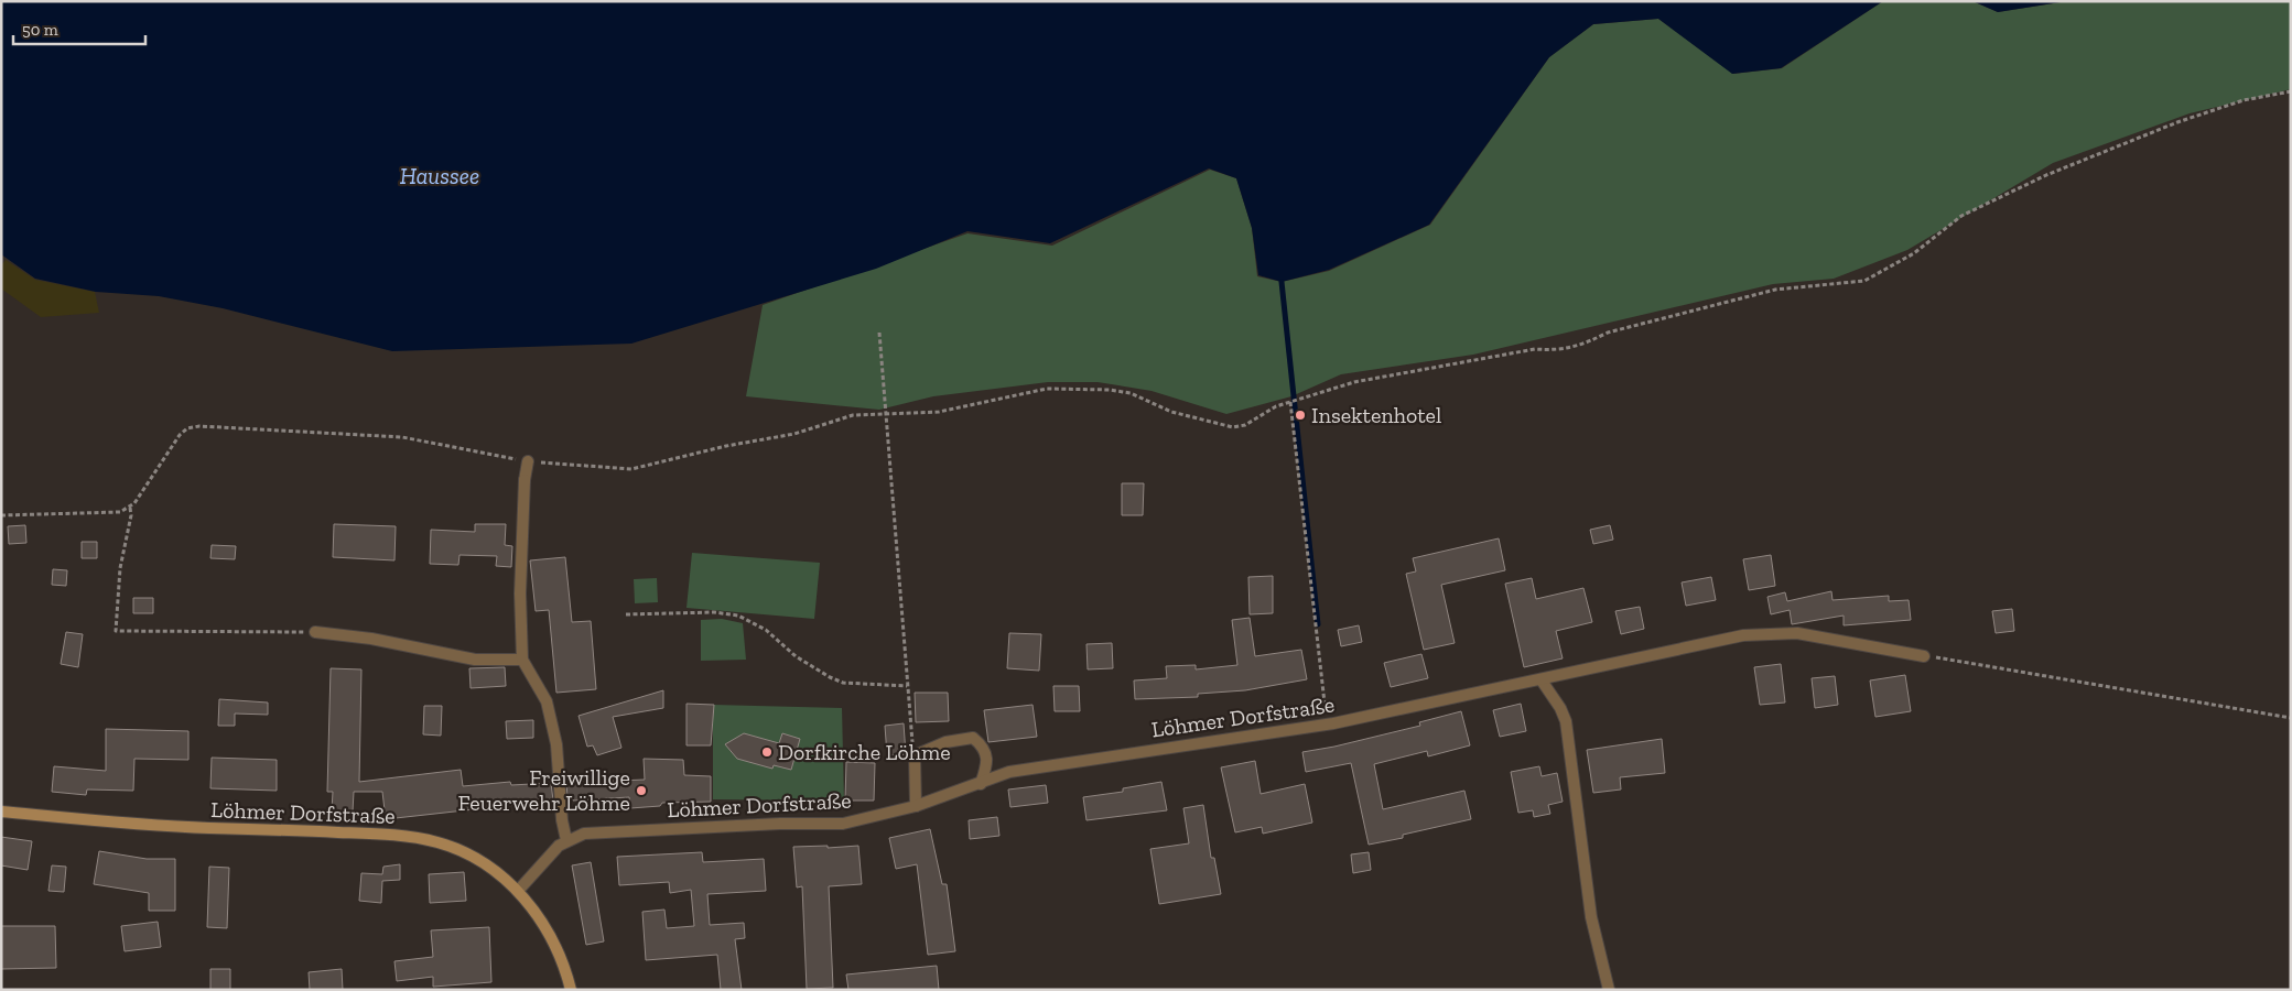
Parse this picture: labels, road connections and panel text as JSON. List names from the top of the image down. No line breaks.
{"streets":{"main road":["Löhmer Dorfstraße"]},"water":["Haussee"],"places":["Insektenhotel","Dorfkirche Löhme","Freiwillige Feuerwehr Löhme"],"scale_bar":"50 m"}
